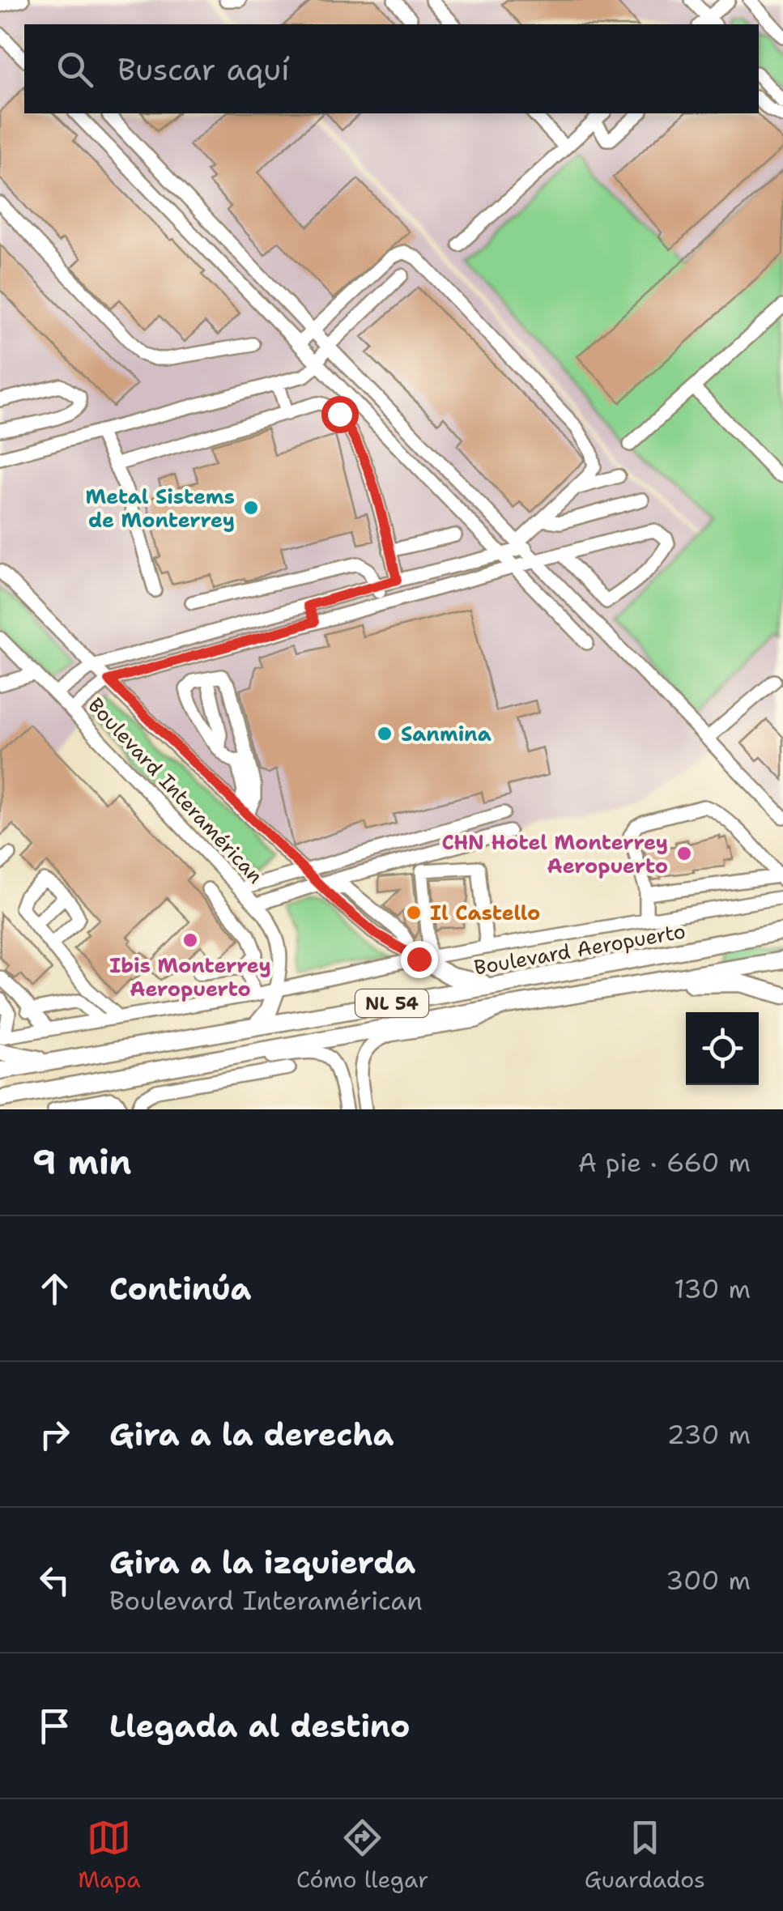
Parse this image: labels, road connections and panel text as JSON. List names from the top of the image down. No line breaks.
{"streets":{"highway":["Boulevard Aeropuerto","NL 54"],"street":["Boulevard Interamérican"]},"places":["Metal Sistems de Monterrey","Sanmina","CHN Hotel Monterrey Aeropuerto","Il Castello","Ibis Monterrey Aeropuerto"],"page":{"search":"Buscar aquí","heading":["9 min","A pie · 660 m"],"list":[["Continúa","130 m"],["Gira a la derecha","230 m"],["Gira a la izquierda","Boulevard Interamérican","300 m"],"Llegada al destino"],"nav":["Mapa","Cómo llegar","Guardados"]}}
